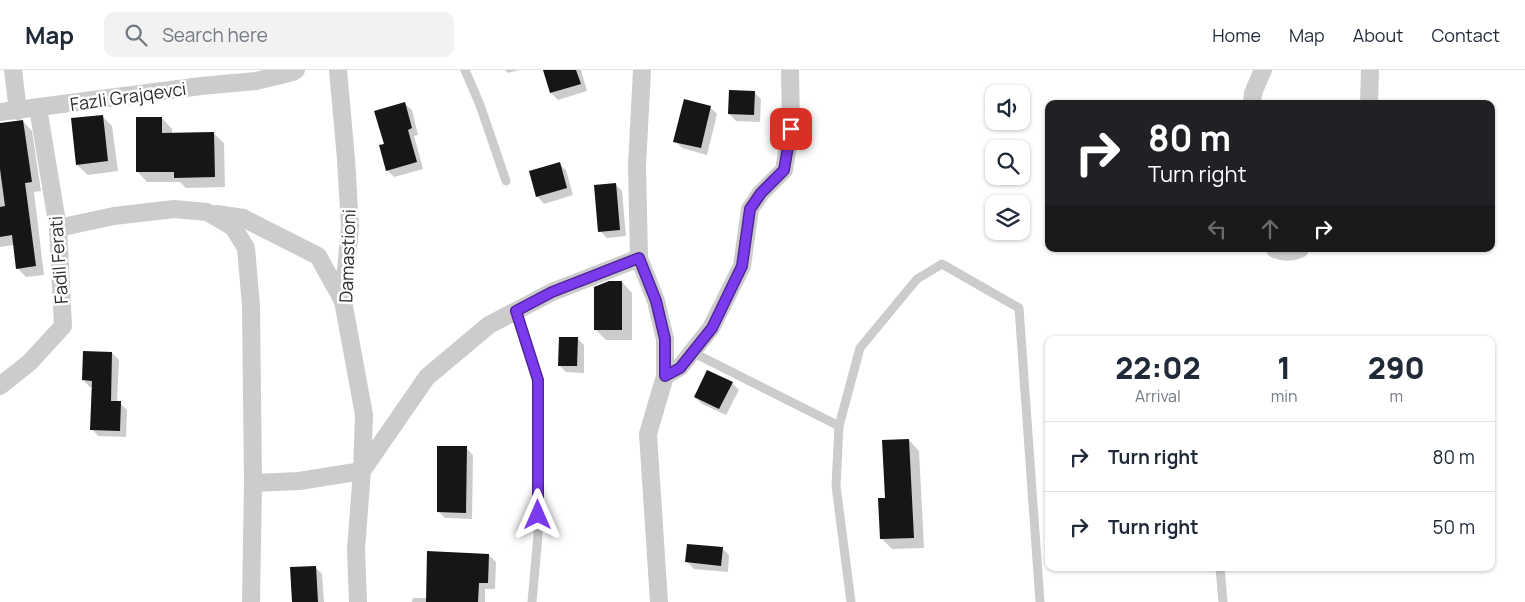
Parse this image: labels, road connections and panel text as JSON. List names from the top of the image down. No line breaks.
{"streets":{"street":["Fazli Grajqevci","Damastioni","Fadil Ferati"]},"crossings":[["Fazli Grajqevci","Fadil Ferati"]],"page":{"header":"Map","search":"Search here","nav":["Home","Map","About","Contact"],"turn":["80 m","Turn right"],"eta":["22:02","Arrival","1","min","290","m"],"list":[{"name":"Turn right","value":"80 m"},{"name":"Turn right","value":"50 m"}]}}
